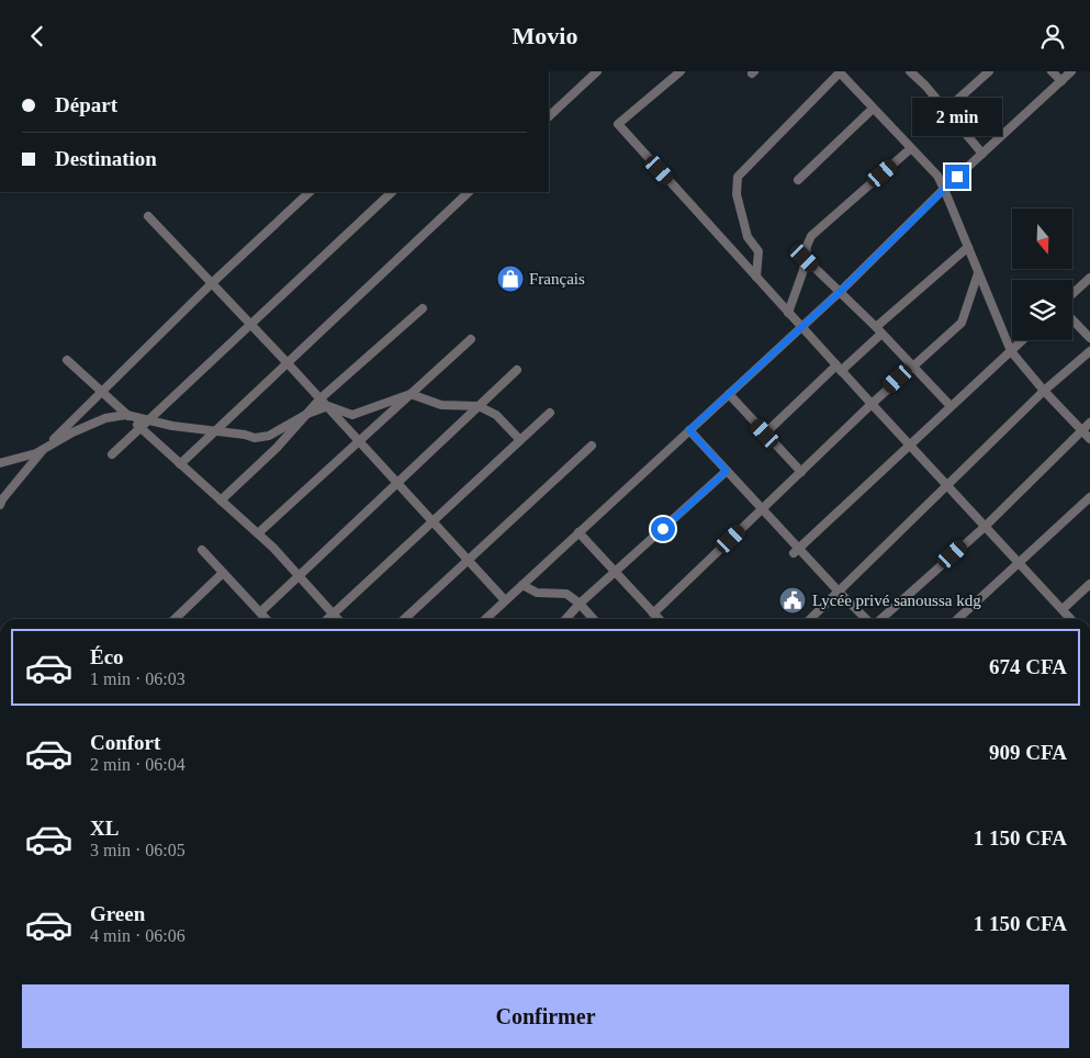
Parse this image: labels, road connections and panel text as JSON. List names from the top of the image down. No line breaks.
{"places":{"shop":["Français"],"public building":["Lycée privé sanoussa kdg"]},"north":"bottom","page":{"header":"Movio","banner":["Départ","Destination"],"bubble":"2 min","list":[{"name":"Éco","note":"1 min · 06:03","value":"674 CFA"},{"name":"Confort","note":"2 min · 06:04","value":"909 CFA"},{"name":"XL","note":"3 min · 06:05","value":"1 150 CFA"},{"name":"Green","note":"4 min · 06:06","value":"1 150 CFA"}],"buttons":"Confirmer"}}
